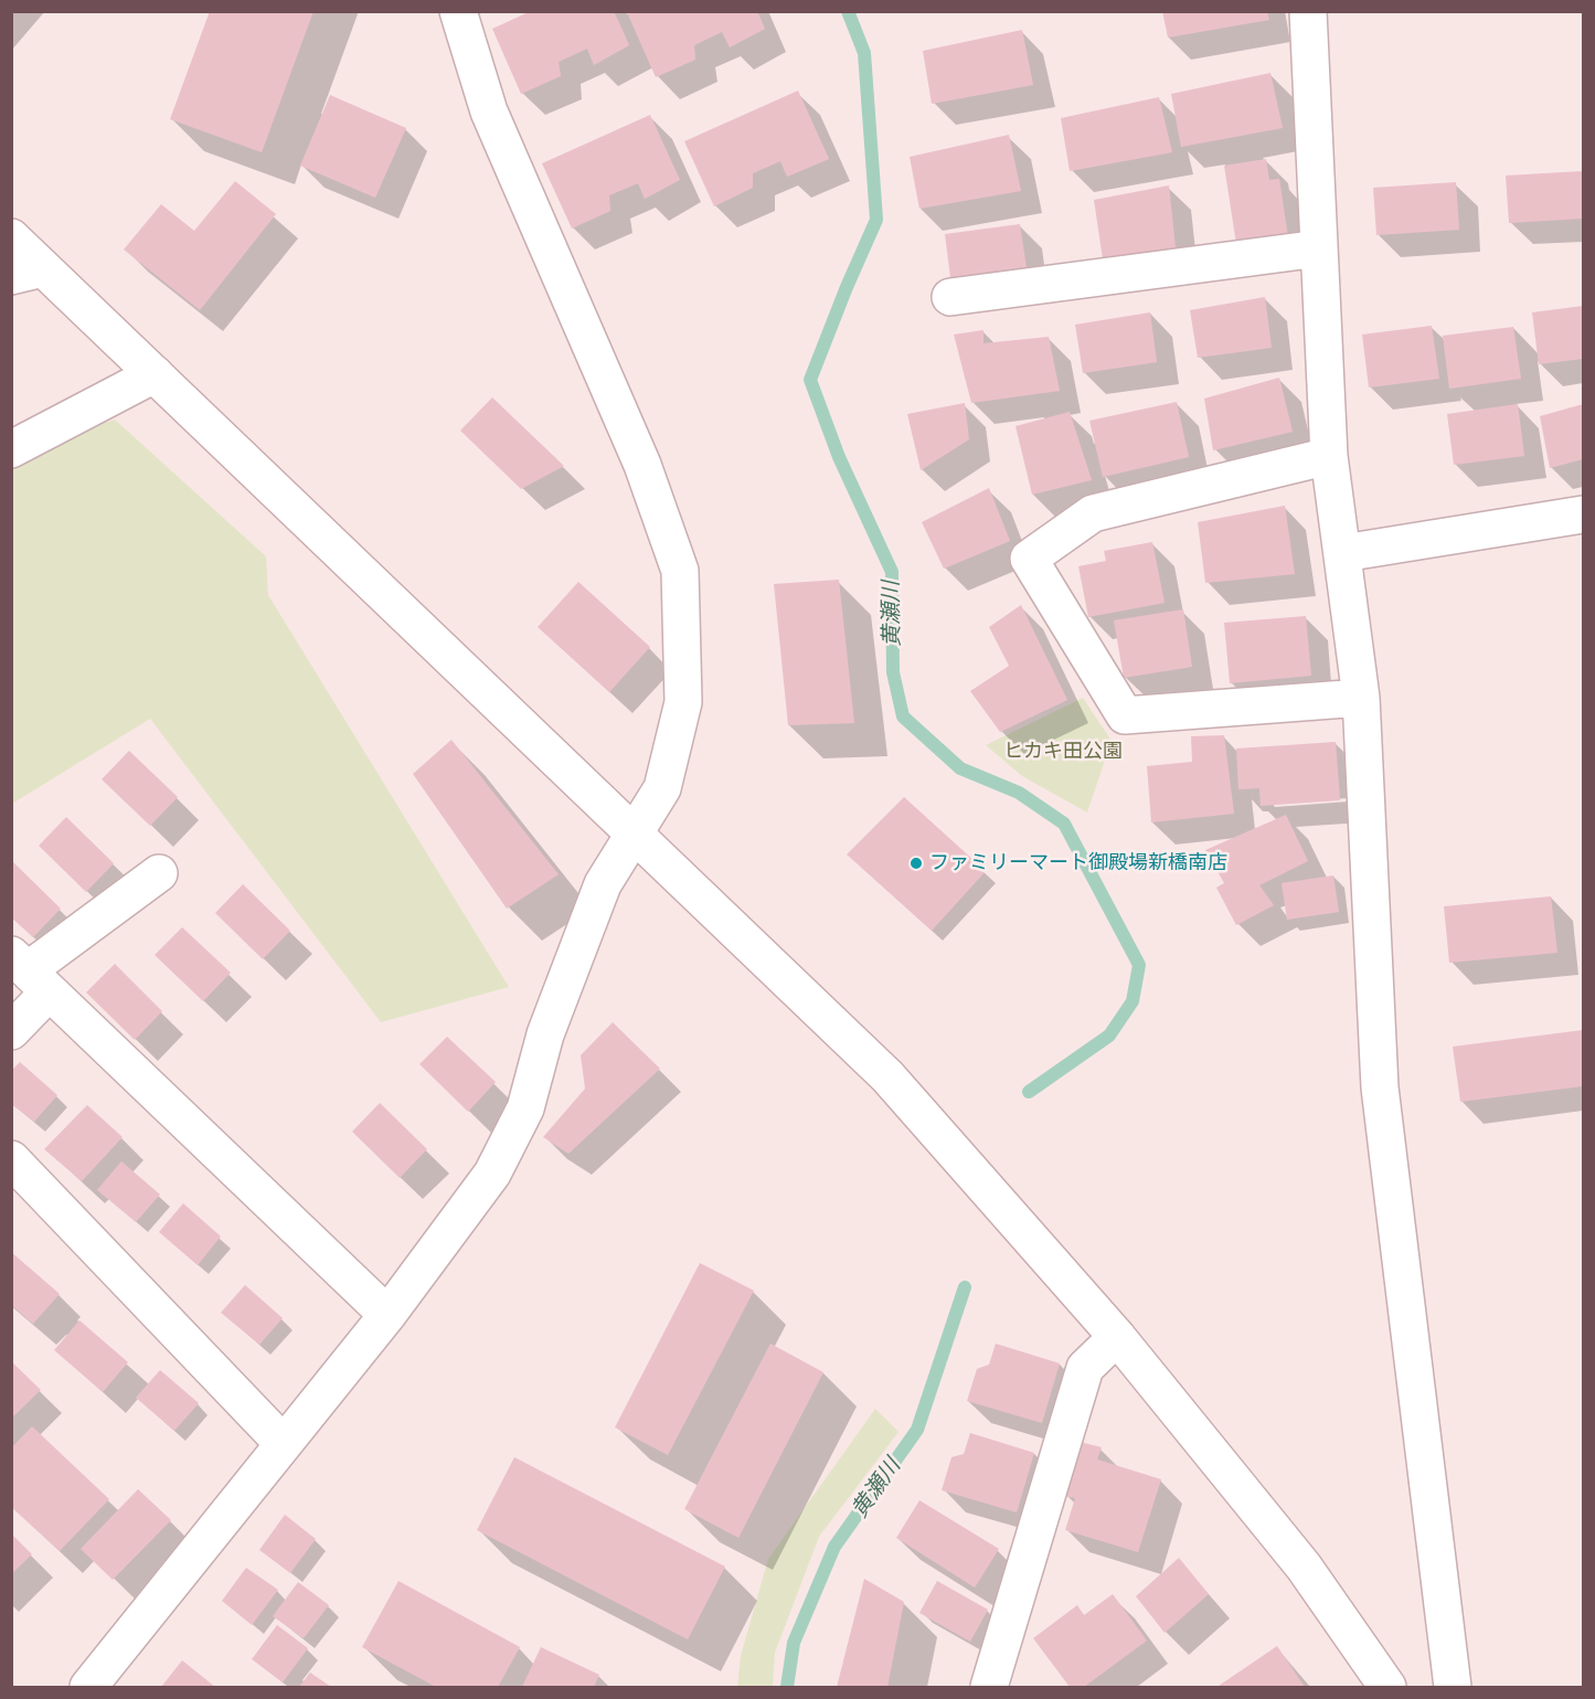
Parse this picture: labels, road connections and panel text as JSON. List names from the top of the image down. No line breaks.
{"water":["黄瀬川"],"parks":["ヒカキ田公園"],"places":["ファミリーマート御殿場新橋南店"]}
